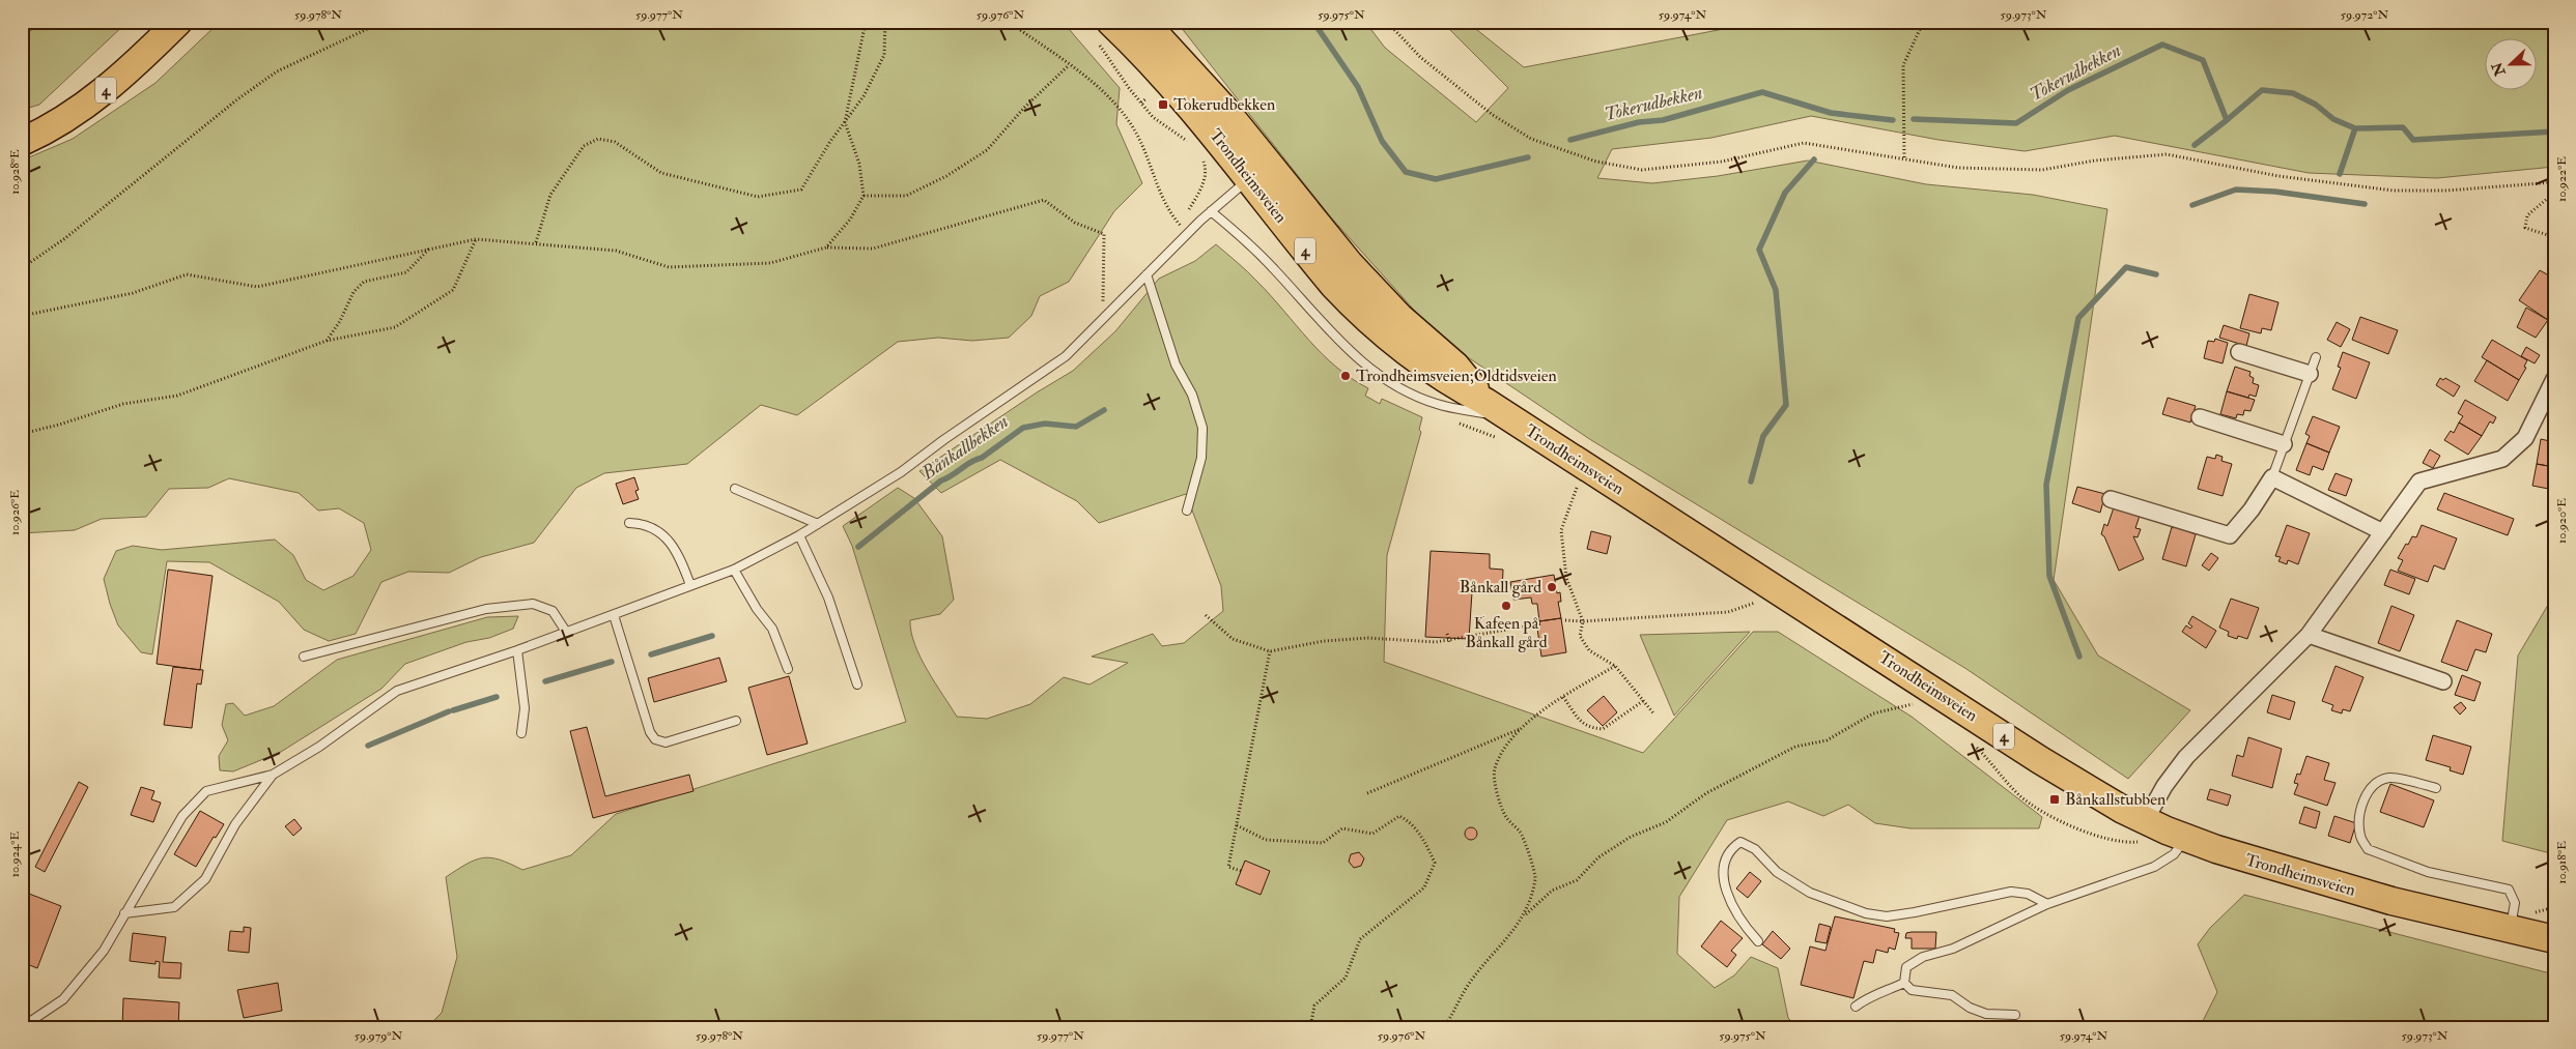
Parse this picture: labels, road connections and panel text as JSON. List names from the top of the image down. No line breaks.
{"streets":{"highway":["4","Trondheimsveien"]},"water":["Tokerudbekken","Bånkallbekken"],"places":{"transit":["Tokerudbekken","Bånkallstubben"],"other":["Trondheimsveien;Oldtidsveien","Bånkall gård","Kafeen på Bånkall gård"]},"north":"left","coordinates":["59.978°N","59.977°N","59.976°N","59.975°N","59.974°N","59.973°N","59.972°N","10.928°E","10.922°E","10.926°E","10.920°E","10.924°E","10.918°E","59.979°N"]}
